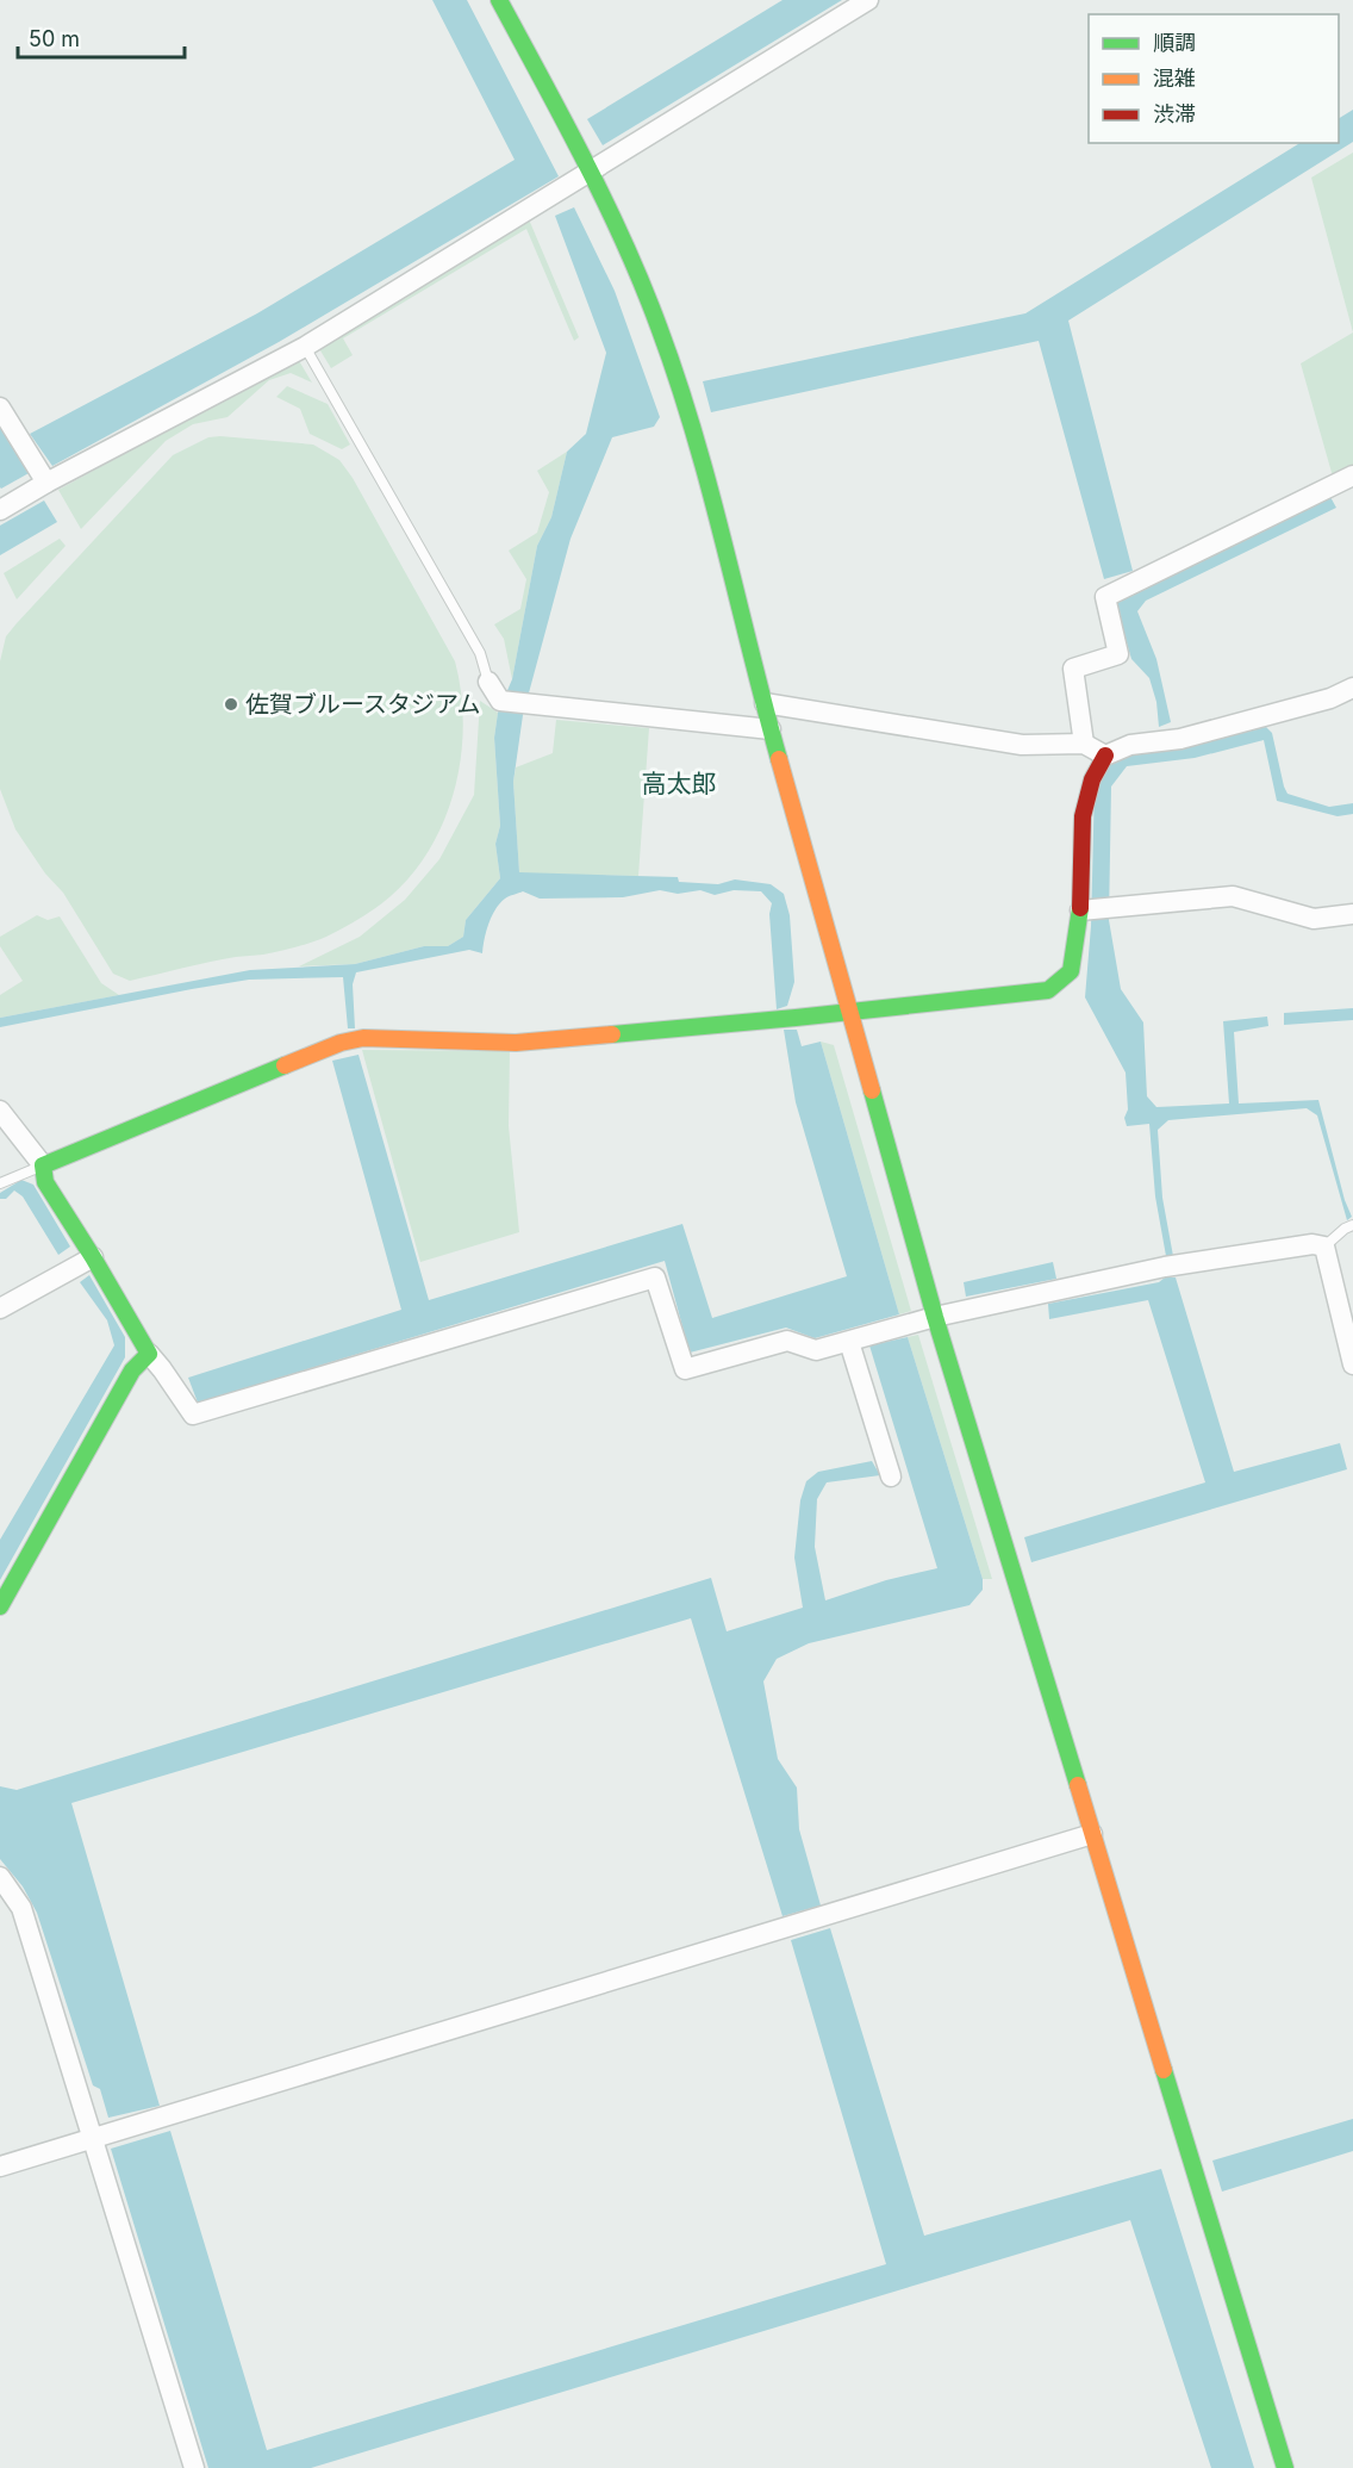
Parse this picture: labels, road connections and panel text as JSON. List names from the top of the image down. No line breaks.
{"districts":["高太郎"],"places":["佐賀ブルースタジアム"],"legend":["順調","混雑","渋滞"],"scale_bar":"50 m"}
